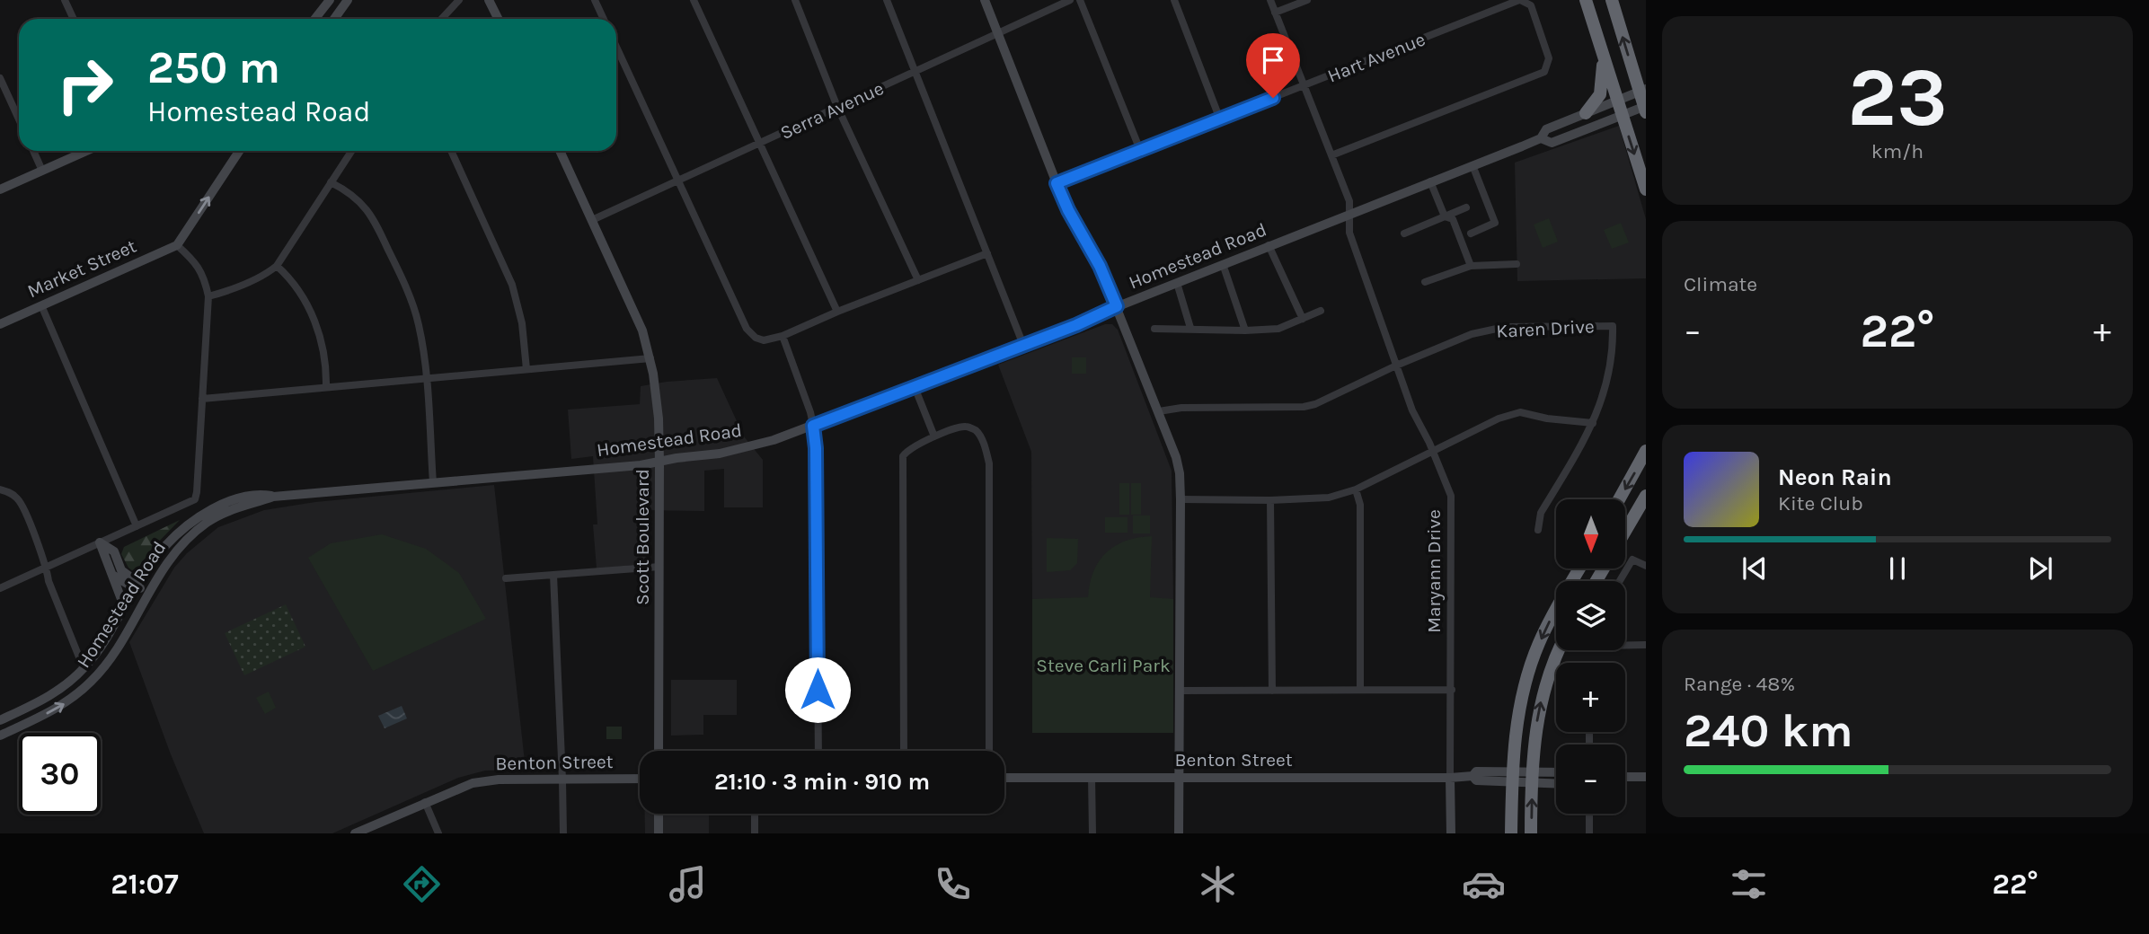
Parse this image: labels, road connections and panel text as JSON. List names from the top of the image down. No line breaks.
{"streets":{"main road":["Homestead Road","Market Street","Scott Boulevard","Maryann Drive","Benton Street"],"street":["Hart Avenue","Serra Avenue","Karen Drive"]},"crossings":[["Hart Avenue","Maryann Drive"],["Serra Avenue","Scott Boulevard"],["Homestead Road","Scott Boulevard"],["Homestead Road","Maryann Drive"],["Karen Drive","Maryann Drive"],["Maryann Drive","Benton Street"]],"parks":["Steve Carli Park"],"north":"bottom","page":{"tile":[["23","km/h"],"Climate",["Range · 48%","240 km"]],"turn":["250 m","Homestead Road"],"heat":["−","22°","+"],"song":["Neon Rain","Kite Club"],"map_buttons":["+","−"],"limit":"30","trip":"21:10 · 3 min · 910 m","tabs":["21:07","22°"]}}
